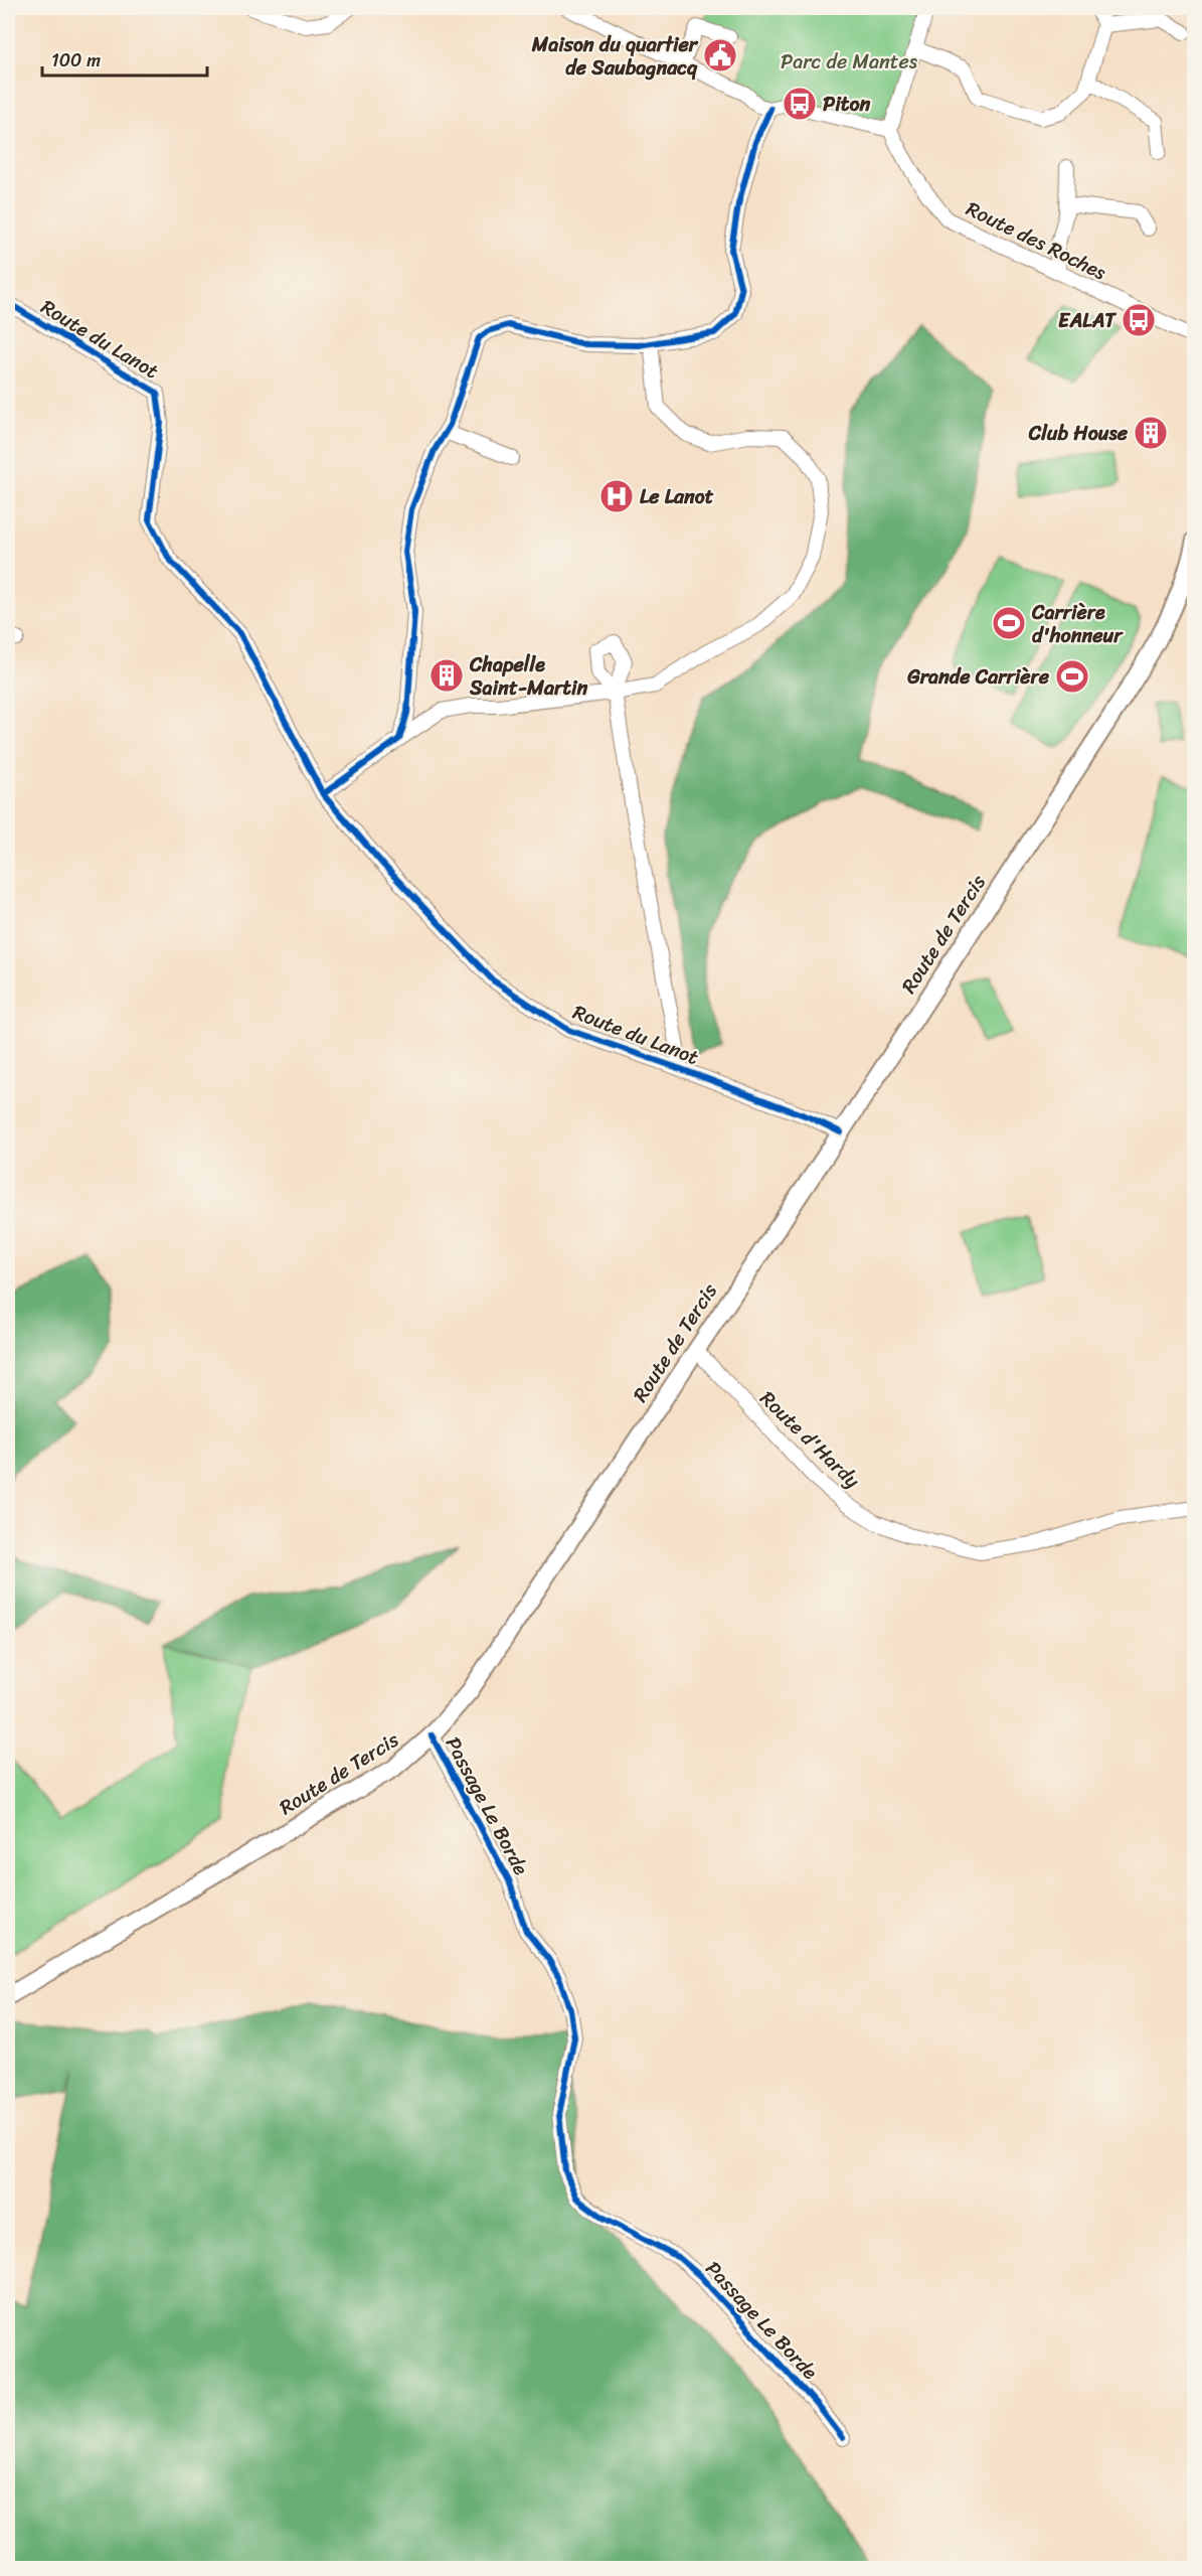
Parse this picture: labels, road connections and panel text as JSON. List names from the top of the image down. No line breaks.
{"streets":{"main road":["Route de Tercis"],"street":["Route des Roches","Route du Lanot","Route d'Hardy","Passage Le Borde"]},"crossings":[["Route du Lanot","Route de Tercis"],["Route de Tercis","Route d'Hardy"],["Route de Tercis","Passage Le Borde"]],"parks":["Parc de Mantes"],"places":{"public building":["Maison du quartier de Saubagnacq"],"bus stop":["Piton","EALAT"],"building":["Club House","Chapelle Saint-Martin"],"hospital":["Le Lanot"],"sports":["Carrière d'honneur","Grande Carrière"]},"scale_bar":"100 m"}
